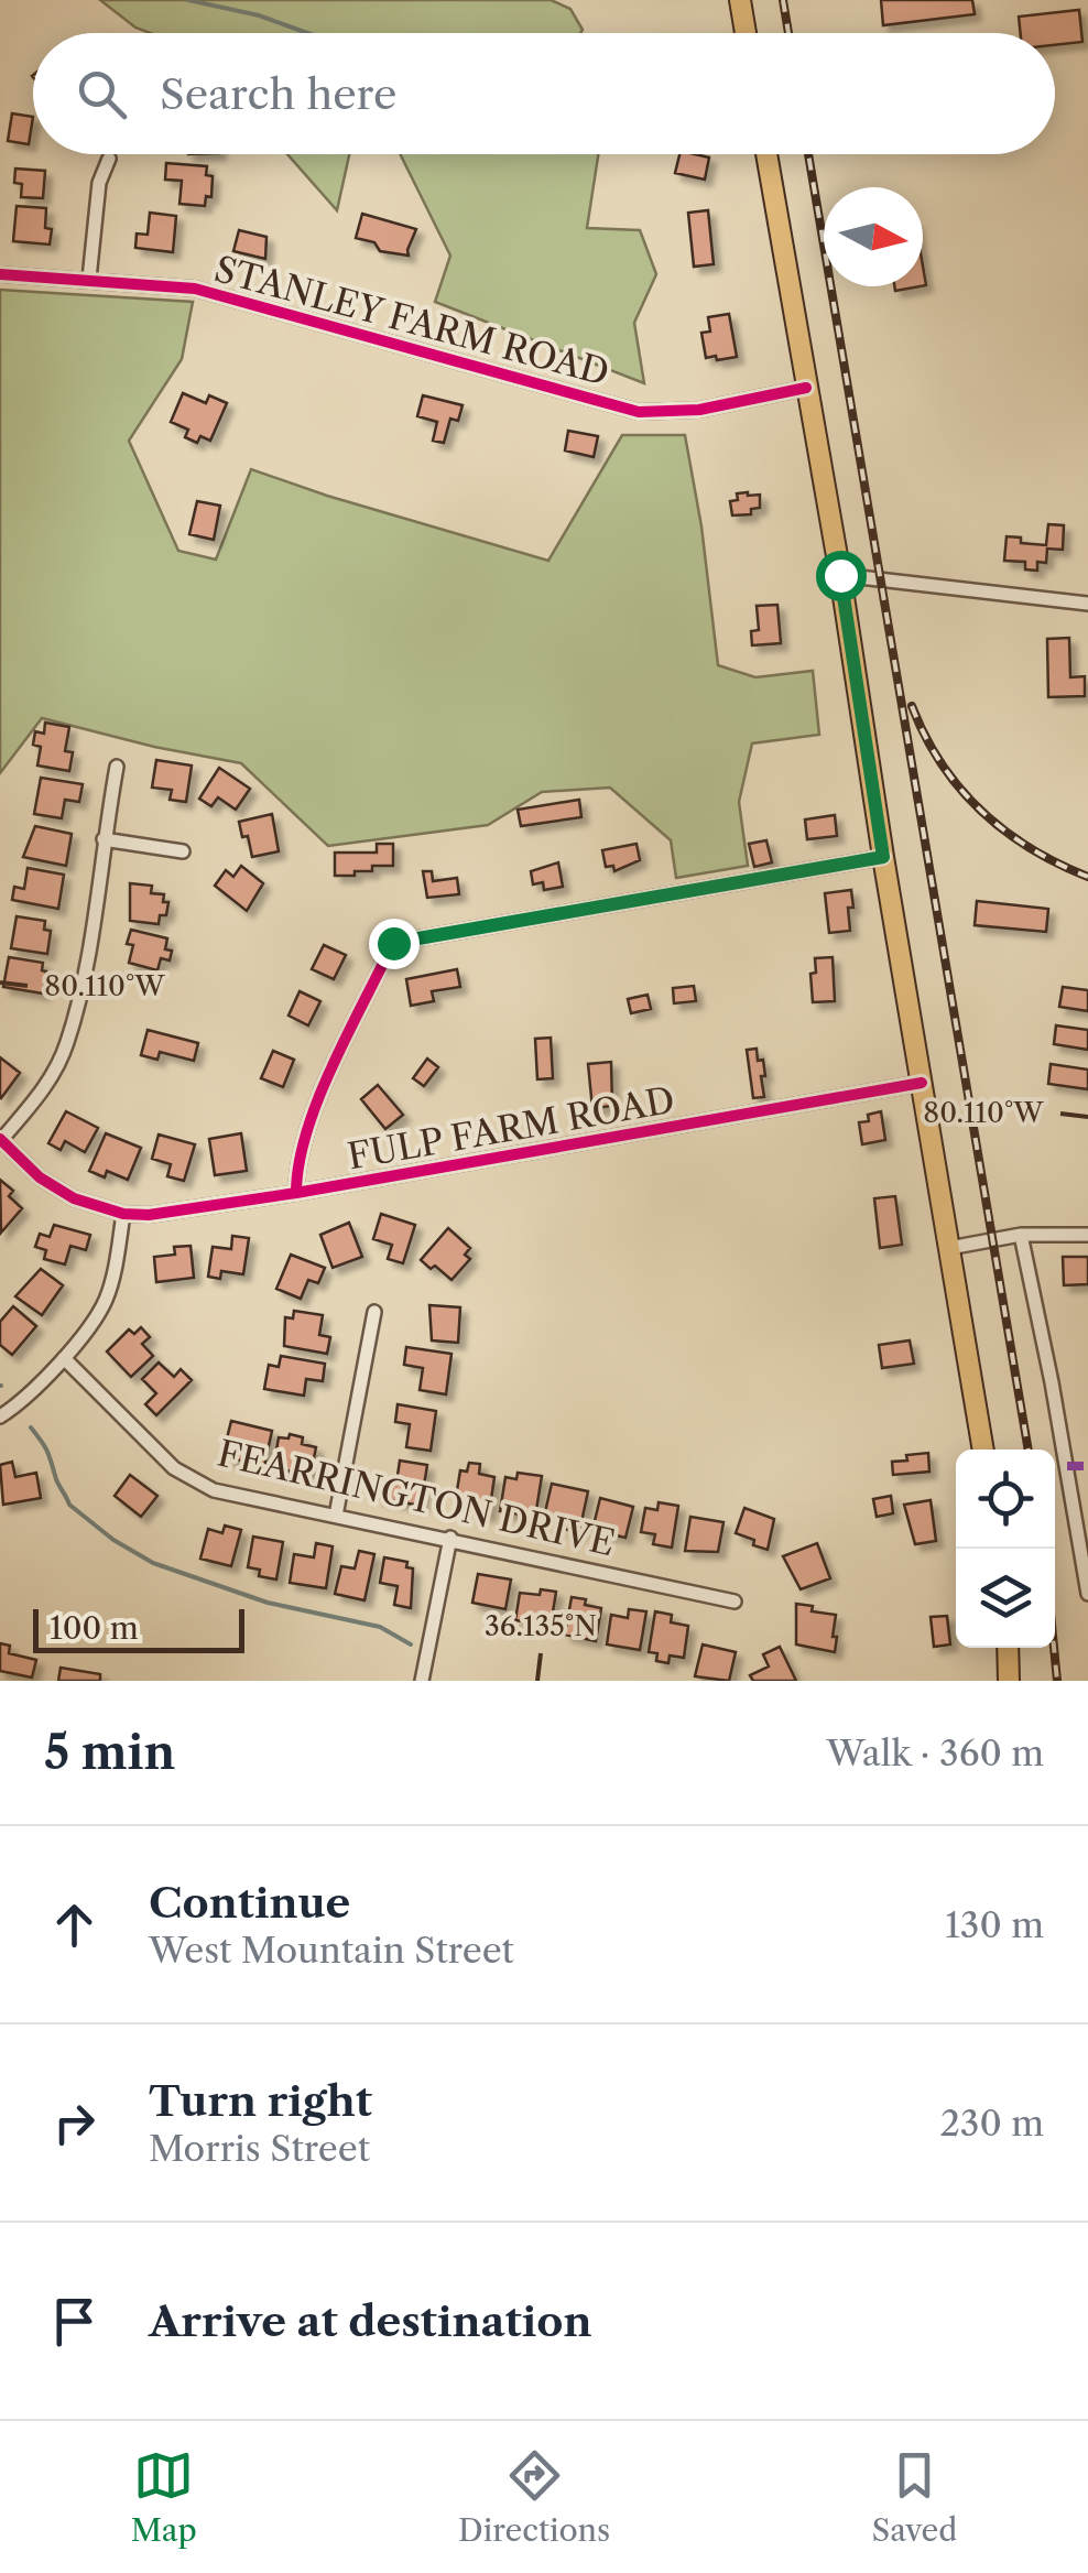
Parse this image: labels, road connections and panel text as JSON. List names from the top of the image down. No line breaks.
{"streets":{"street":["STANLEY FARM ROAD","FULP FARM ROAD","FEARRINGTON DRIVE"]},"scale_bar":"100 m","north":"right","page":{"search":"Search here","scale":"100 m","heading":["5 min","Walk · 360 m"],"list":[["Continue","West Mountain Street","130 m"],["Turn right","Morris Street","230 m"],"Arrive at destination"],"nav":["Map","Directions","Saved"]},"coordinates":["80.110°W","36.135°N"]}
